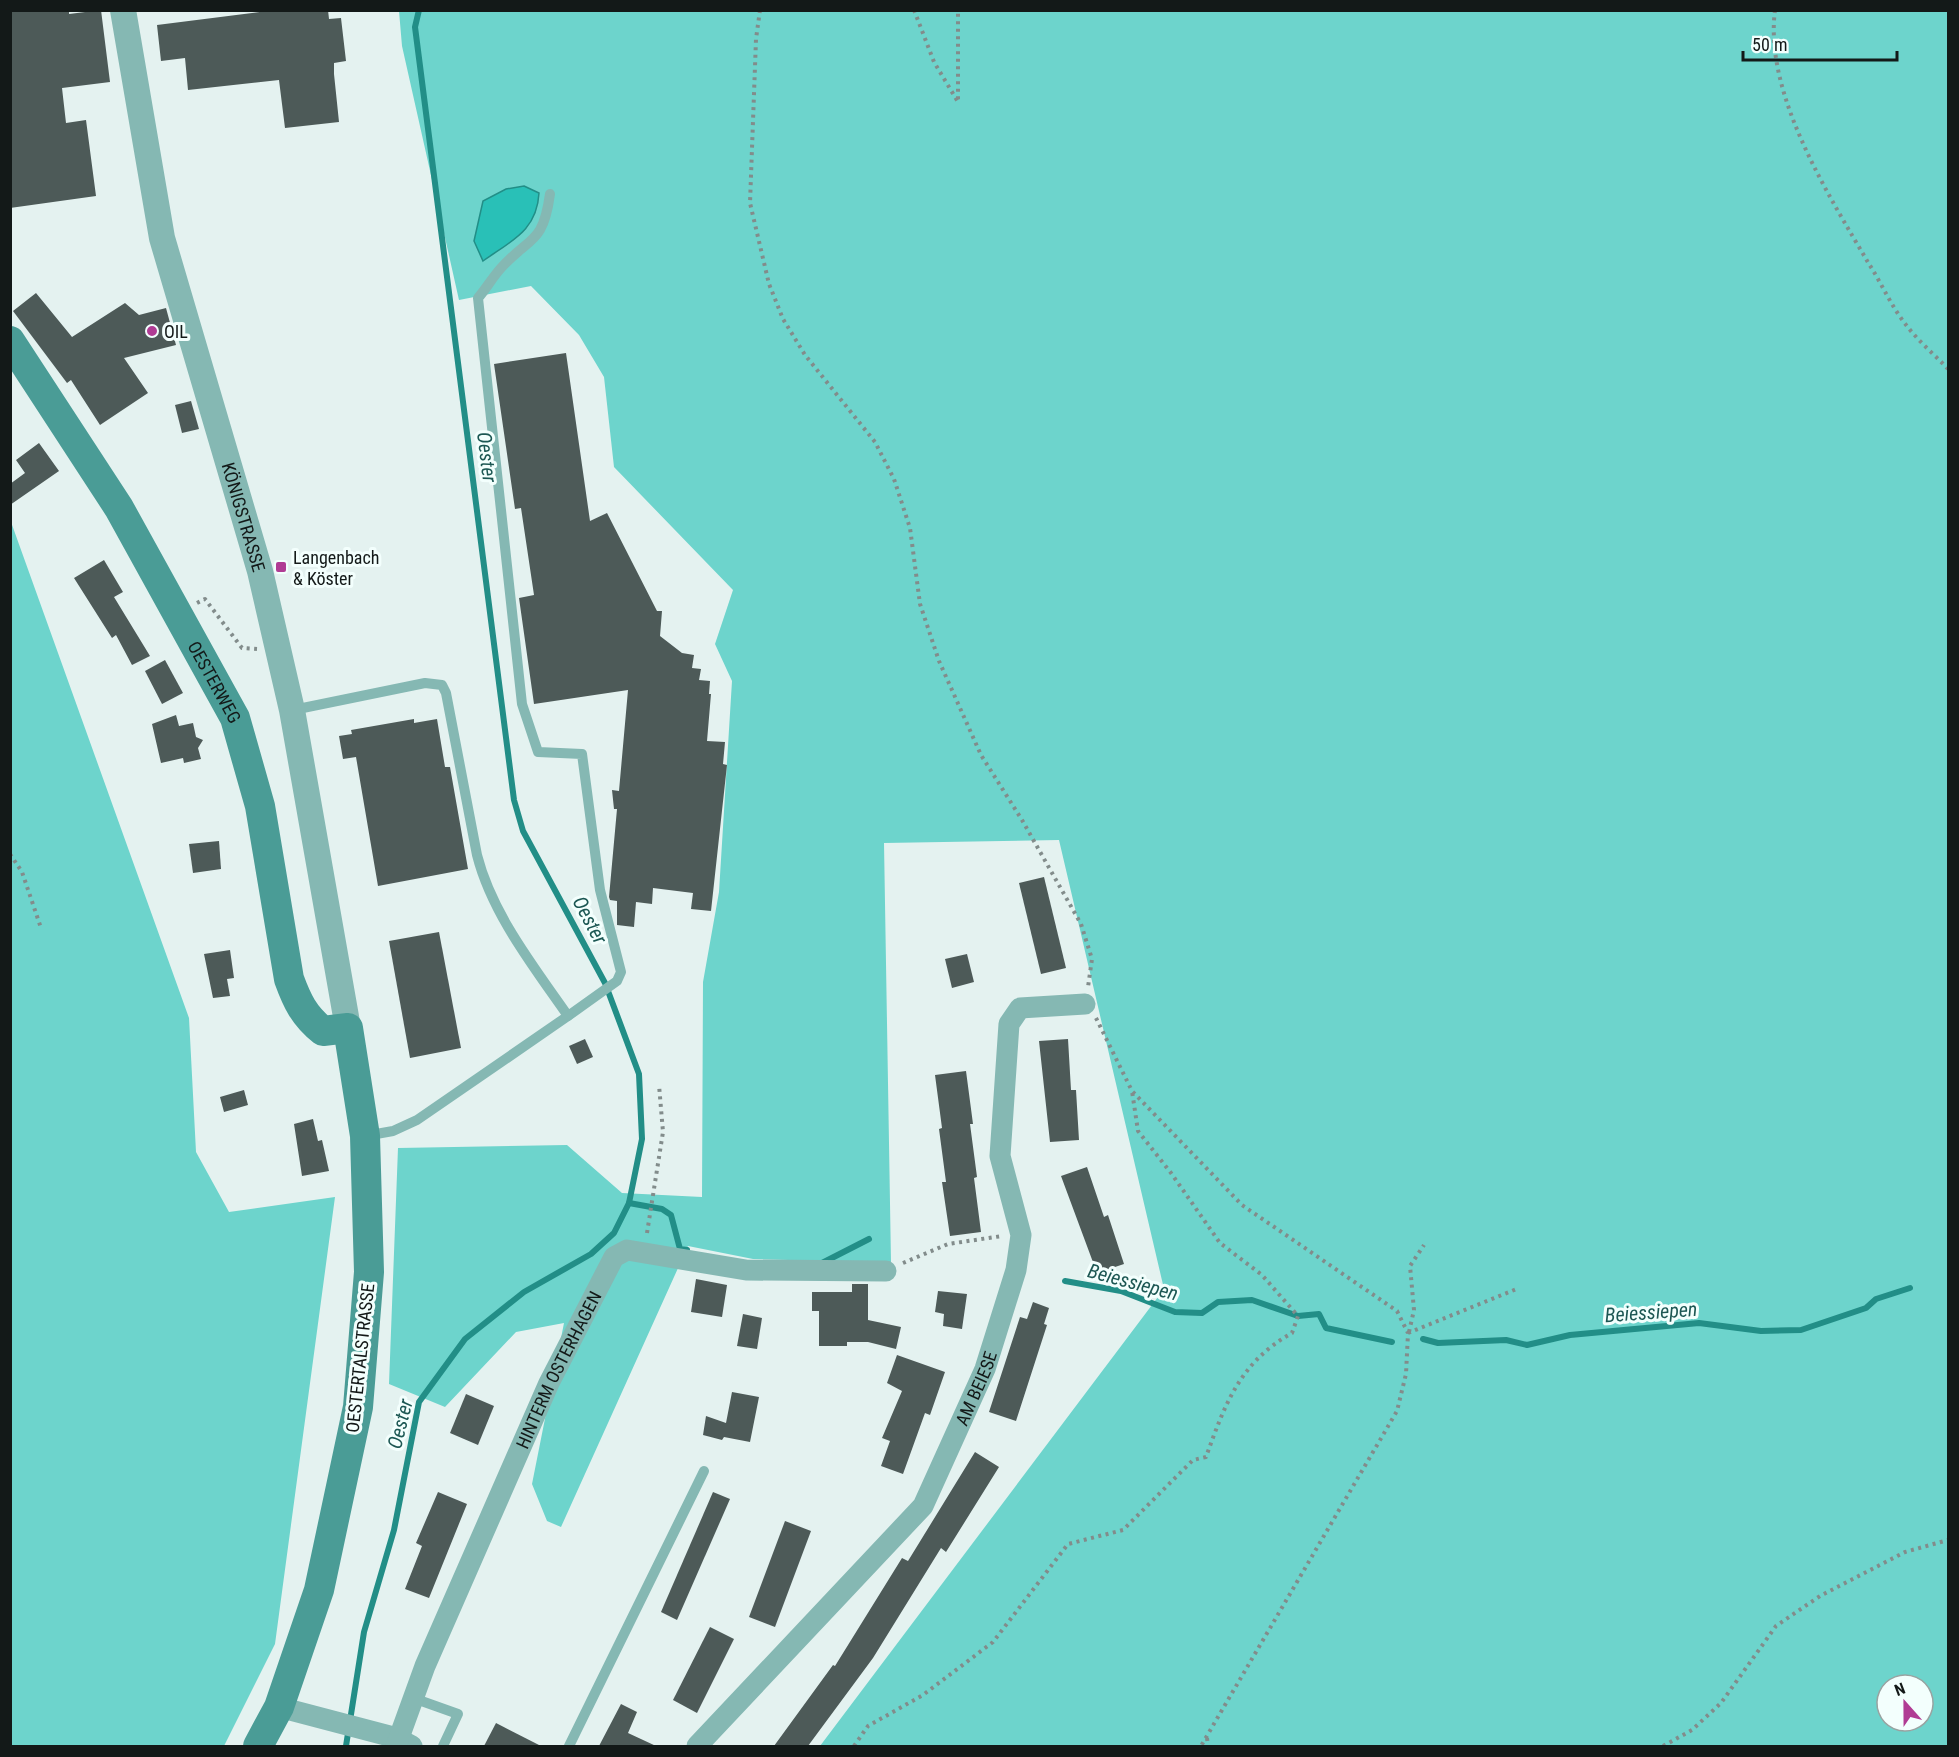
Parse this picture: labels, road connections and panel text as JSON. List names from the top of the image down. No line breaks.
{"streets":{"main road":["OESTERWEG","OESTERTALSTRASSE"],"street":["KÖNIGSTRASSE","HINTERM OSTERHAGEN","AM BEIESE"]},"crossings":[["KÖNIGSTRASSE","OESTERWEG"],["KÖNIGSTRASSE","OESTERTALSTRASSE"],["OESTERWEG","OESTERTALSTRASSE"]],"water":["Oester","Beiessiepen"],"places":{"other":["OIL"],"transit":["Langenbach & Köster"]},"scale_bar":"50 m","north":"top"}
